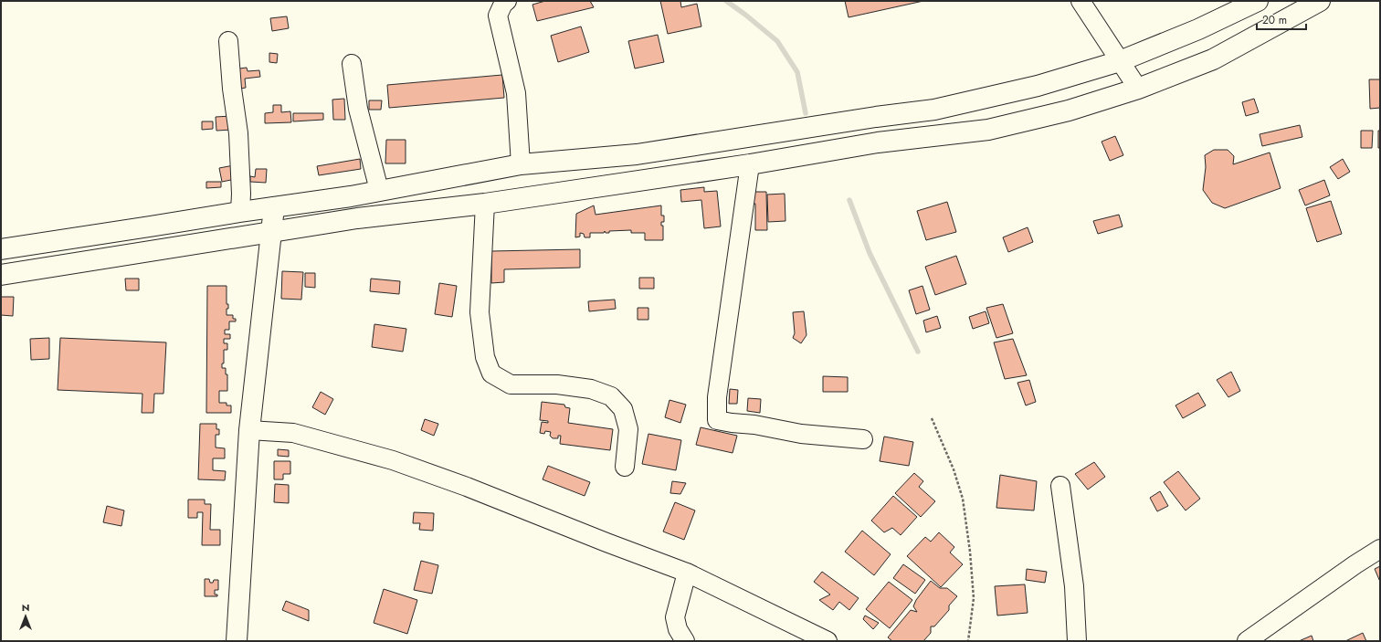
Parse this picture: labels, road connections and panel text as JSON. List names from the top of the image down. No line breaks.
{"scale_bar":"20 m","north":"top"}
